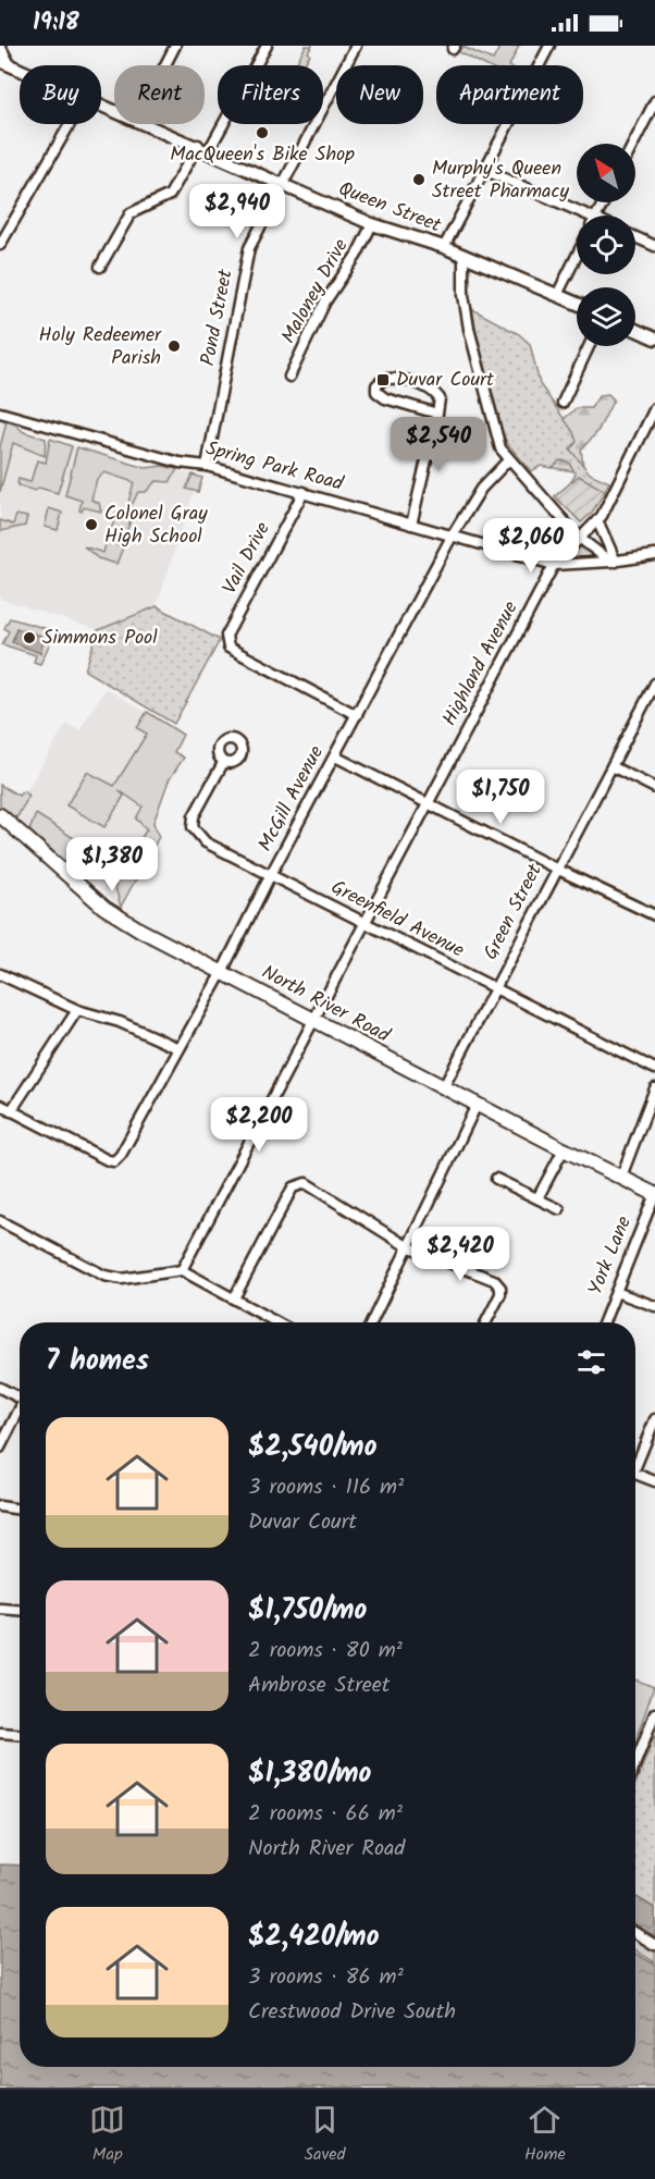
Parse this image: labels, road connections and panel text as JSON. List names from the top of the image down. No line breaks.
{"streets":{"main road":["North River Road"],"street":["Queen Street","Maloney Drive","Pond Street","Spring Park Road","Vail Drive","Highland Avenue","McGill Avenue","Green Street","Greenfield Avenue","York Lane"]},"crossings":[["Queen Street","Maloney Drive"],["Queen Street","Pond Street"],["Pond Street","Spring Park Road"],["Spring Park Road","Vail Drive"],["Spring Park Road","Highland Avenue"],["Spring Park Road","McGill Avenue"],["Vail Drive","McGill Avenue"],["Highland Avenue","Greenfield Avenue"],["Highland Avenue","North River Road"],["McGill Avenue","Greenfield Avenue"],["McGill Avenue","North River Road"],["Green Street","Greenfield Avenue"],["Green Street","North River Road"],["North River Road","York Lane"]],"places":{"other":["MacQueen's Bike Shop","Murphy's Queen Street Pharmacy","Holy Redeemer Parish","Colonel Gray High School","Simmons Pool"],"transit":["Duvar Court"]},"north":"top left","page":{"status":"19:18","chip":["Buy","Rent","Filters","New","Apartment"],"price":["$2,940","$2,540","$2,060","$1,750","$1,380","$2,200","$2,420"],"heading":"7 homes","list":[{"name":"$2,540/mo","note":"3 rooms · 116 m² · Duvar Court"},{"name":"$1,750/mo","note":"2 rooms · 80 m² · Ambrose Street"},{"name":"$1,380/mo","note":"2 rooms · 66 m² · North River Road"},{"name":"$2,420/mo","note":"3 rooms · 86 m² · Crestwood Drive South"}],"tabs":["Map","Saved","Home"]}}
